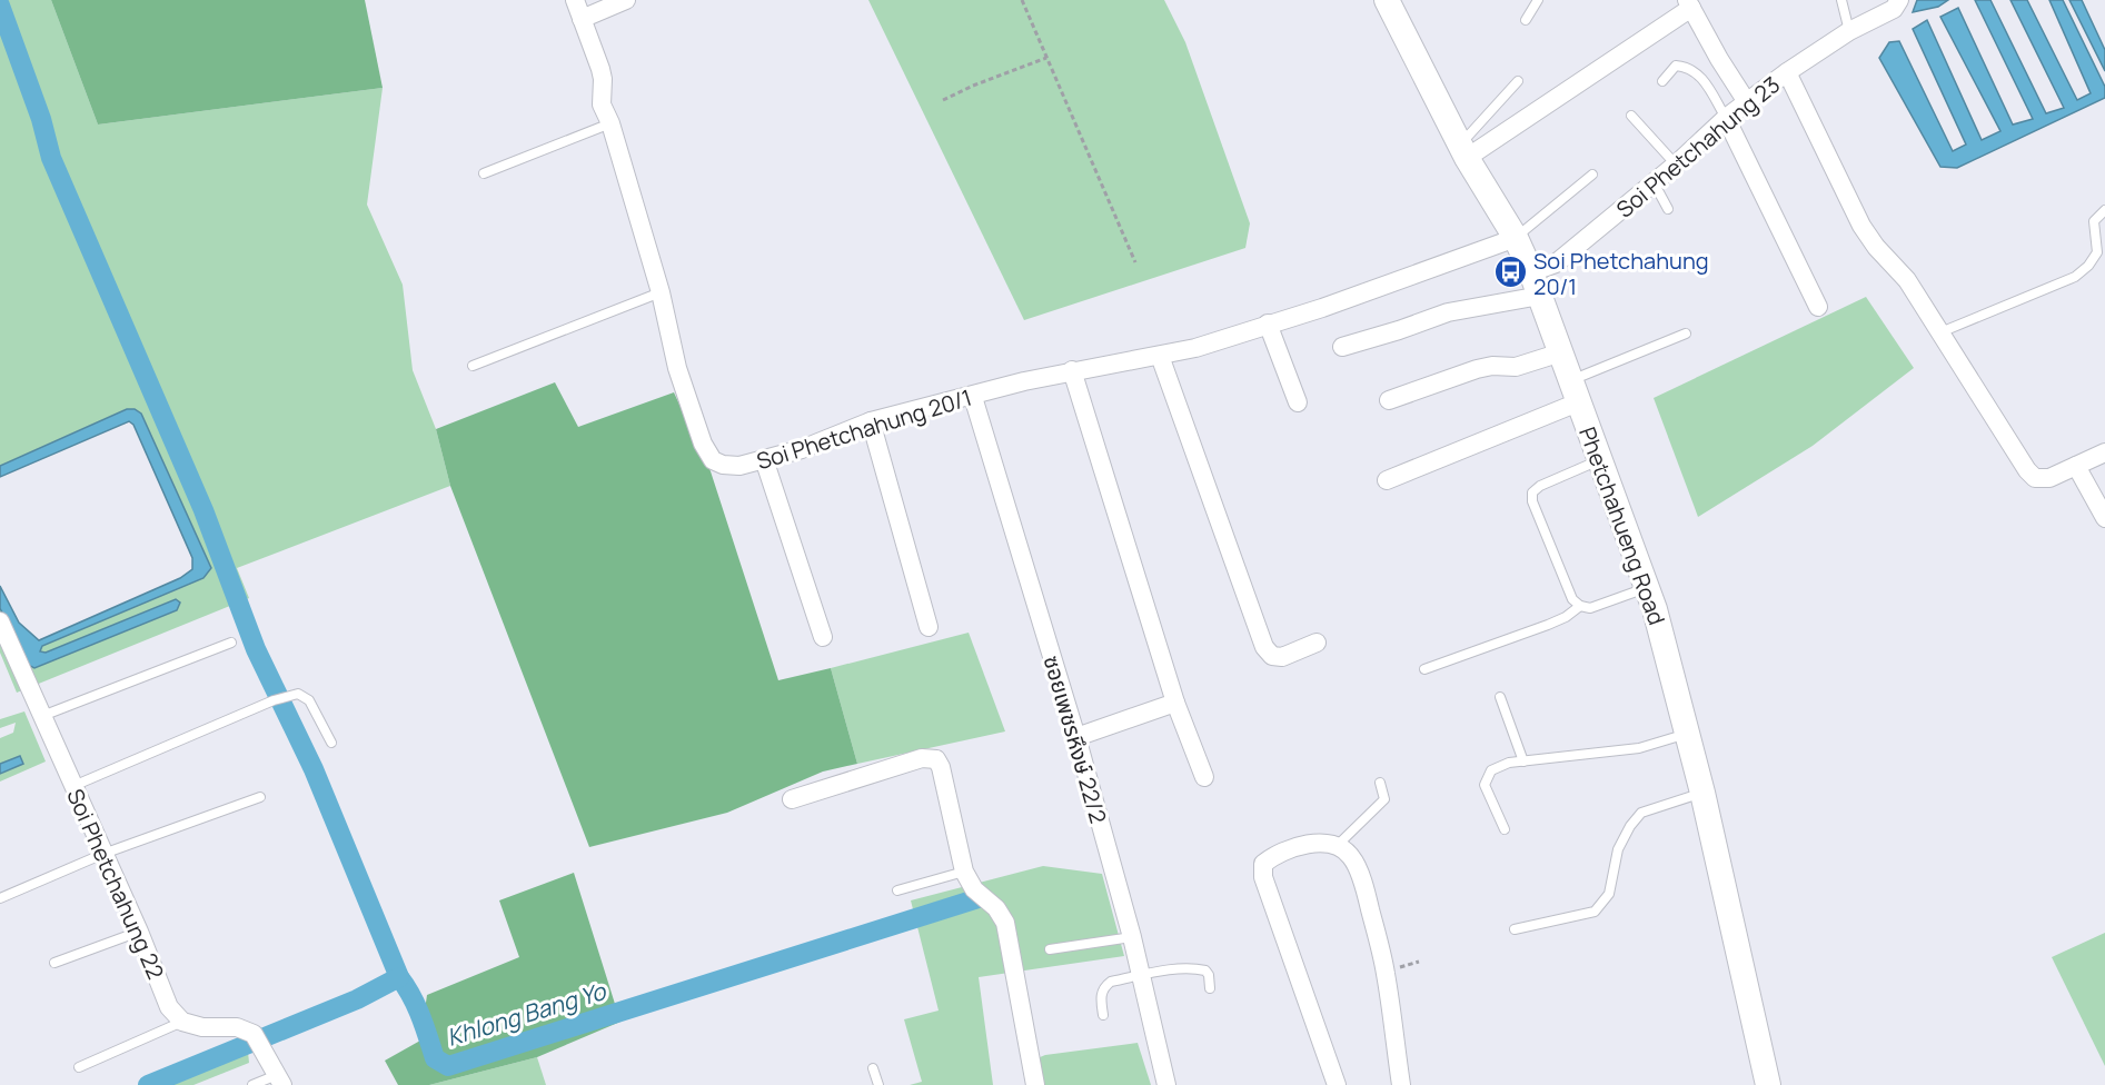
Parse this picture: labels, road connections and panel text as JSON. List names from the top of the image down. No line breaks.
{"streets":{"main road":["Phetchahueng Road"],"street":["Soi Phetchahung 23","Soi Phetchahung 20/1","ซอยเพชรหึงษ์ 22/2","Soi Phetchahung 22"]},"crossings":[["Soi Phetchahung 23","Phetchahueng Road"],["Soi Phetchahung 20/1","Phetchahueng Road"],["Soi Phetchahung 20/1","ซอยเพชรหึงษ์ 22/2"]],"water":["Khlong Bang Yo"],"places":{"bus stop":["Soi Phetchahung 20/1"]}}
